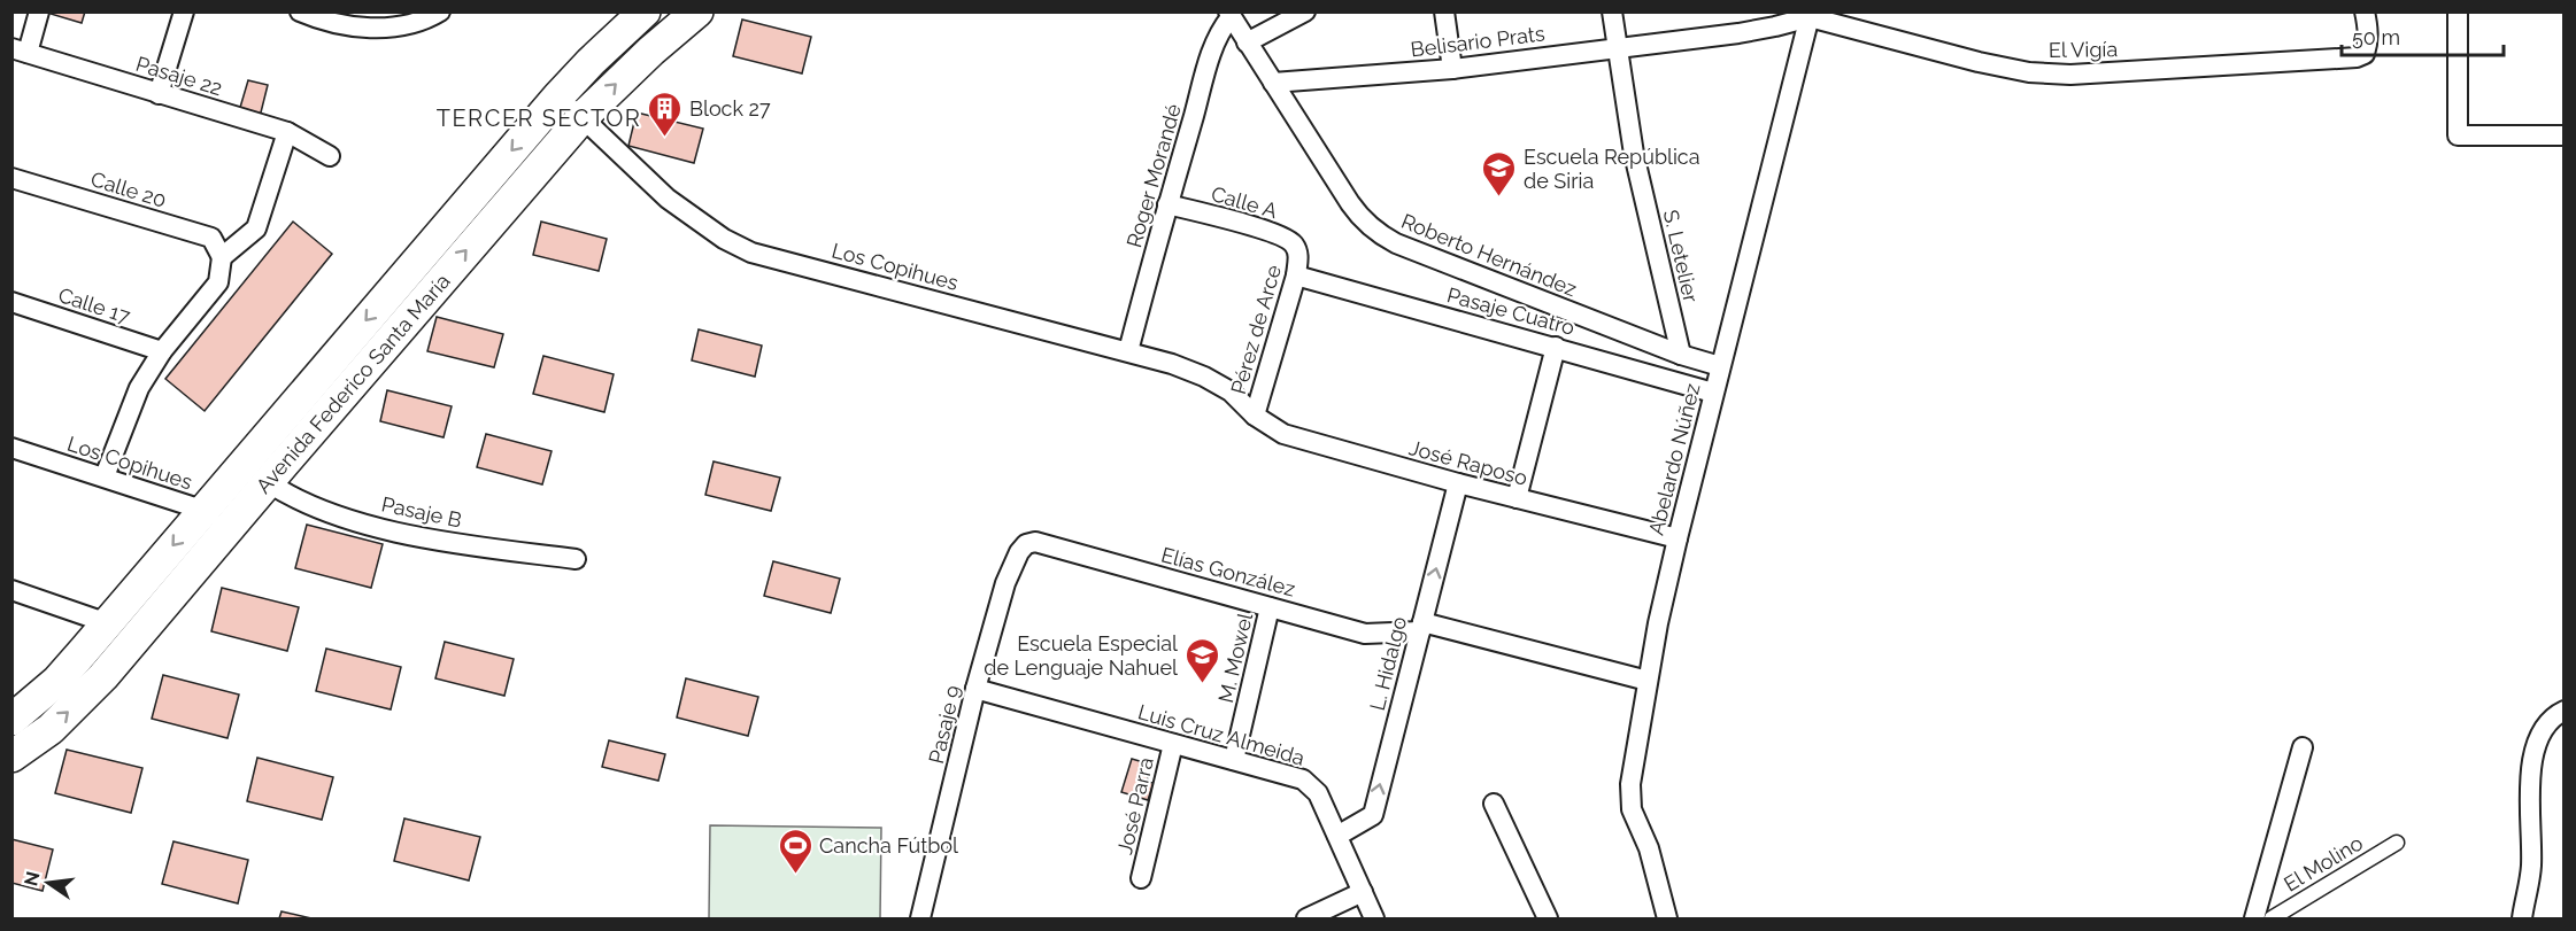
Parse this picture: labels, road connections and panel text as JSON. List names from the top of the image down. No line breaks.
{"streets":{"main road":["Avenida Federico Santa María"],"street":["Belisario Prats","El Vigía","Pasaje 22","Roger Morandé","Calle 20","Calle A","Roberto Hernández","S. Letelier","Los Copihues","Calle 17","Pasaje Cuatro","Pérez de Arce","Abelardo Núñez","José Raposo","Pasaje B","Elías González","M. Mowel","L. Hidalgo","Pasaje 9","Luis Cruz Almeida","José Parra","El Molino"]},"crossings":[["Belisario Prats","El Vigía"],["Belisario Prats","Roberto Hernández"],["Belisario Prats","S. Letelier"],["Belisario Prats","Abelardo Núñez"],["El Vigía","Abelardo Núñez"],["Roger Morandé","Calle A"],["Roger Morandé","Roberto Hernández"],["Roger Morandé","Los Copihues"],["Calle A","Pasaje Cuatro"],["Calle A","Pérez de Arce"],["Roberto Hernández","S. Letelier"],["Roberto Hernández","Abelardo Núñez"],["Los Copihues","Pérez de Arce"],["Los Copihues","Avenida Federico Santa María"],["Los Copihues","José Raposo"],["Pasaje Cuatro","Pérez de Arce"],["Pasaje Cuatro","Abelardo Núñez"],["Pérez de Arce","José Raposo"],["Avenida Federico Santa María","Pasaje B"],["Abelardo Núñez","José Raposo"],["Abelardo Núñez","Elías González"],["José Raposo","L. Hidalgo"],["Elías González","M. Mowel"],["Elías González","L. Hidalgo"],["Elías González","Pasaje 9"],["M. Mowel","Luis Cruz Almeida"],["L. Hidalgo","Luis Cruz Almeida"],["Pasaje 9","Luis Cruz Almeida"],["Luis Cruz Almeida","José Parra"]],"one_way":["L. Hidalgo"],"districts":["TERCER SECTOR"],"places":{"building":["Block 27"],"school or university":["Escuela República de Siria","Escuela Especial de Lenguaje Nahuel"],"sports":["Cancha Fútbol"]},"scale_bar":"50 m","north":"left"}
